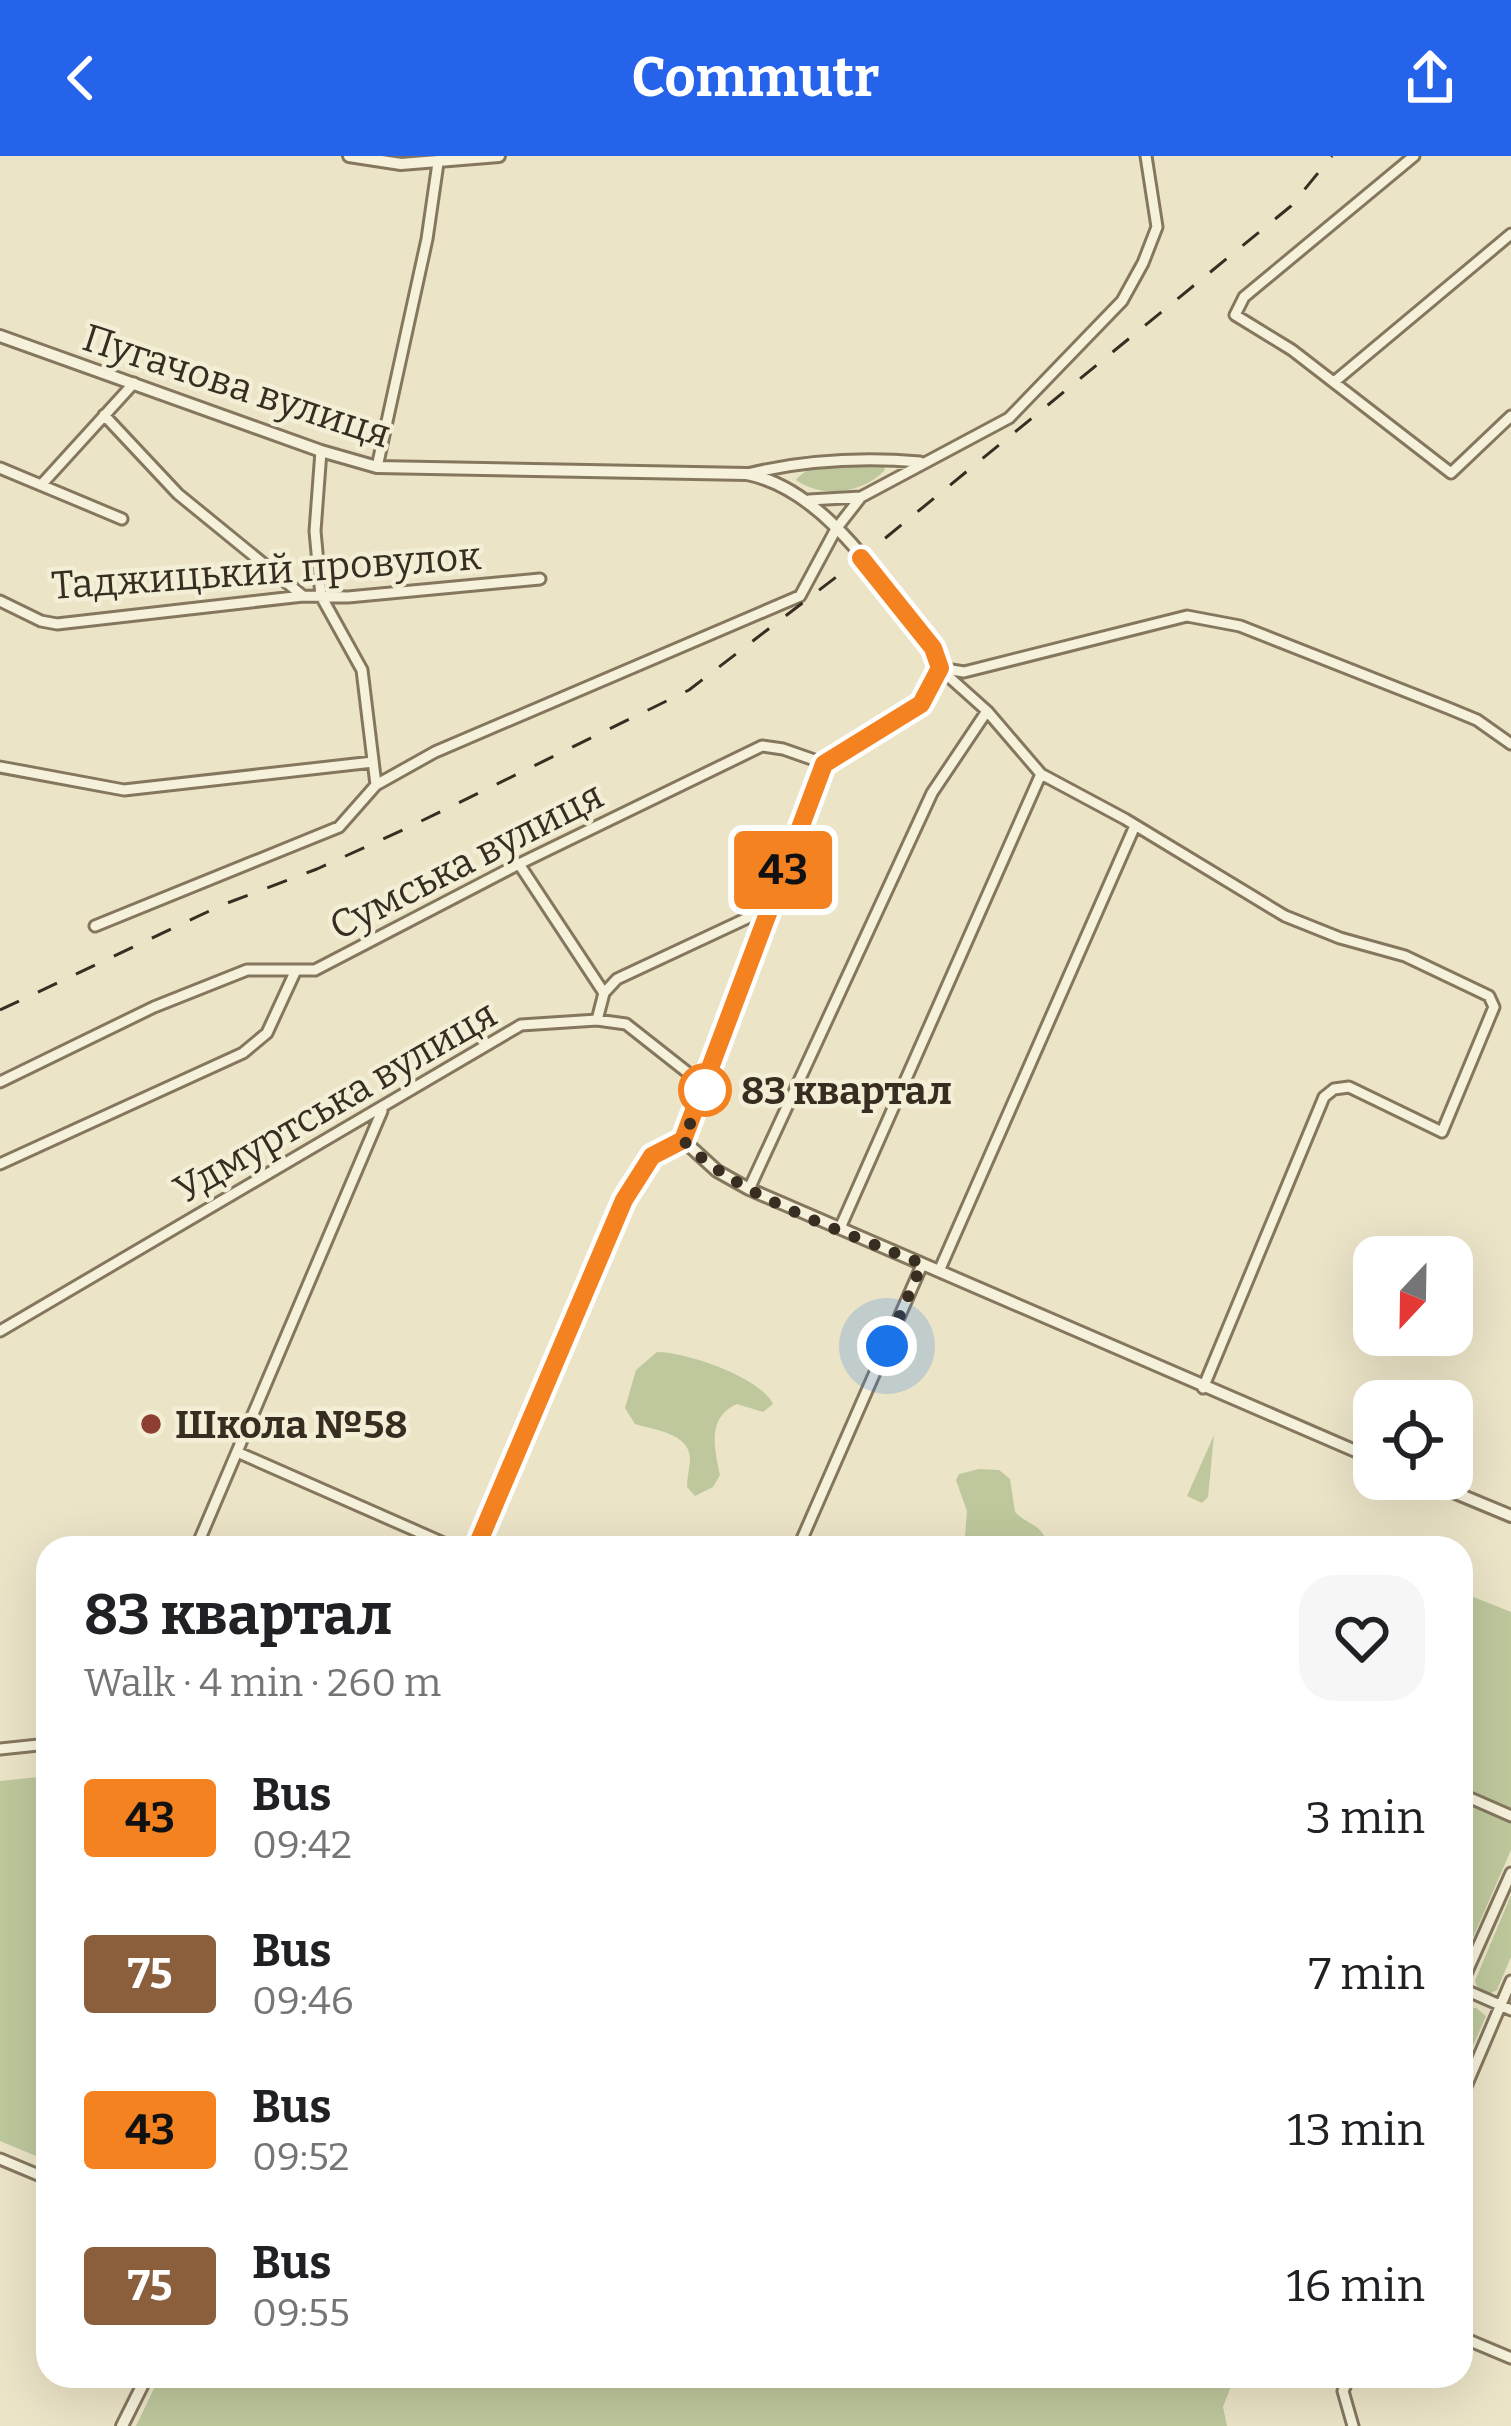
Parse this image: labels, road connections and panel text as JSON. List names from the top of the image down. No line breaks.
{"streets":{"street":["Пугачова вулиця","Таджицький провулок","Сумська вулиця","Удмуртська вулиця"]},"places":["83 квартал","Школа №58"],"lines":["bus line 43"],"north":"bottom","page":{"header":"Commutr","on_map":"43","heading":["83 квартал","Walk · 4 min · 260 m"],"list":[{"mark":"43","name":"Bus","note":"09:42","value":"3 min"},{"mark":"75","name":"Bus","note":"09:46","value":"7 min"},{"mark":"43","name":"Bus","note":"09:52","value":"13 min"},{"mark":"75","name":"Bus","note":"09:55","value":"16 min"}]}}
